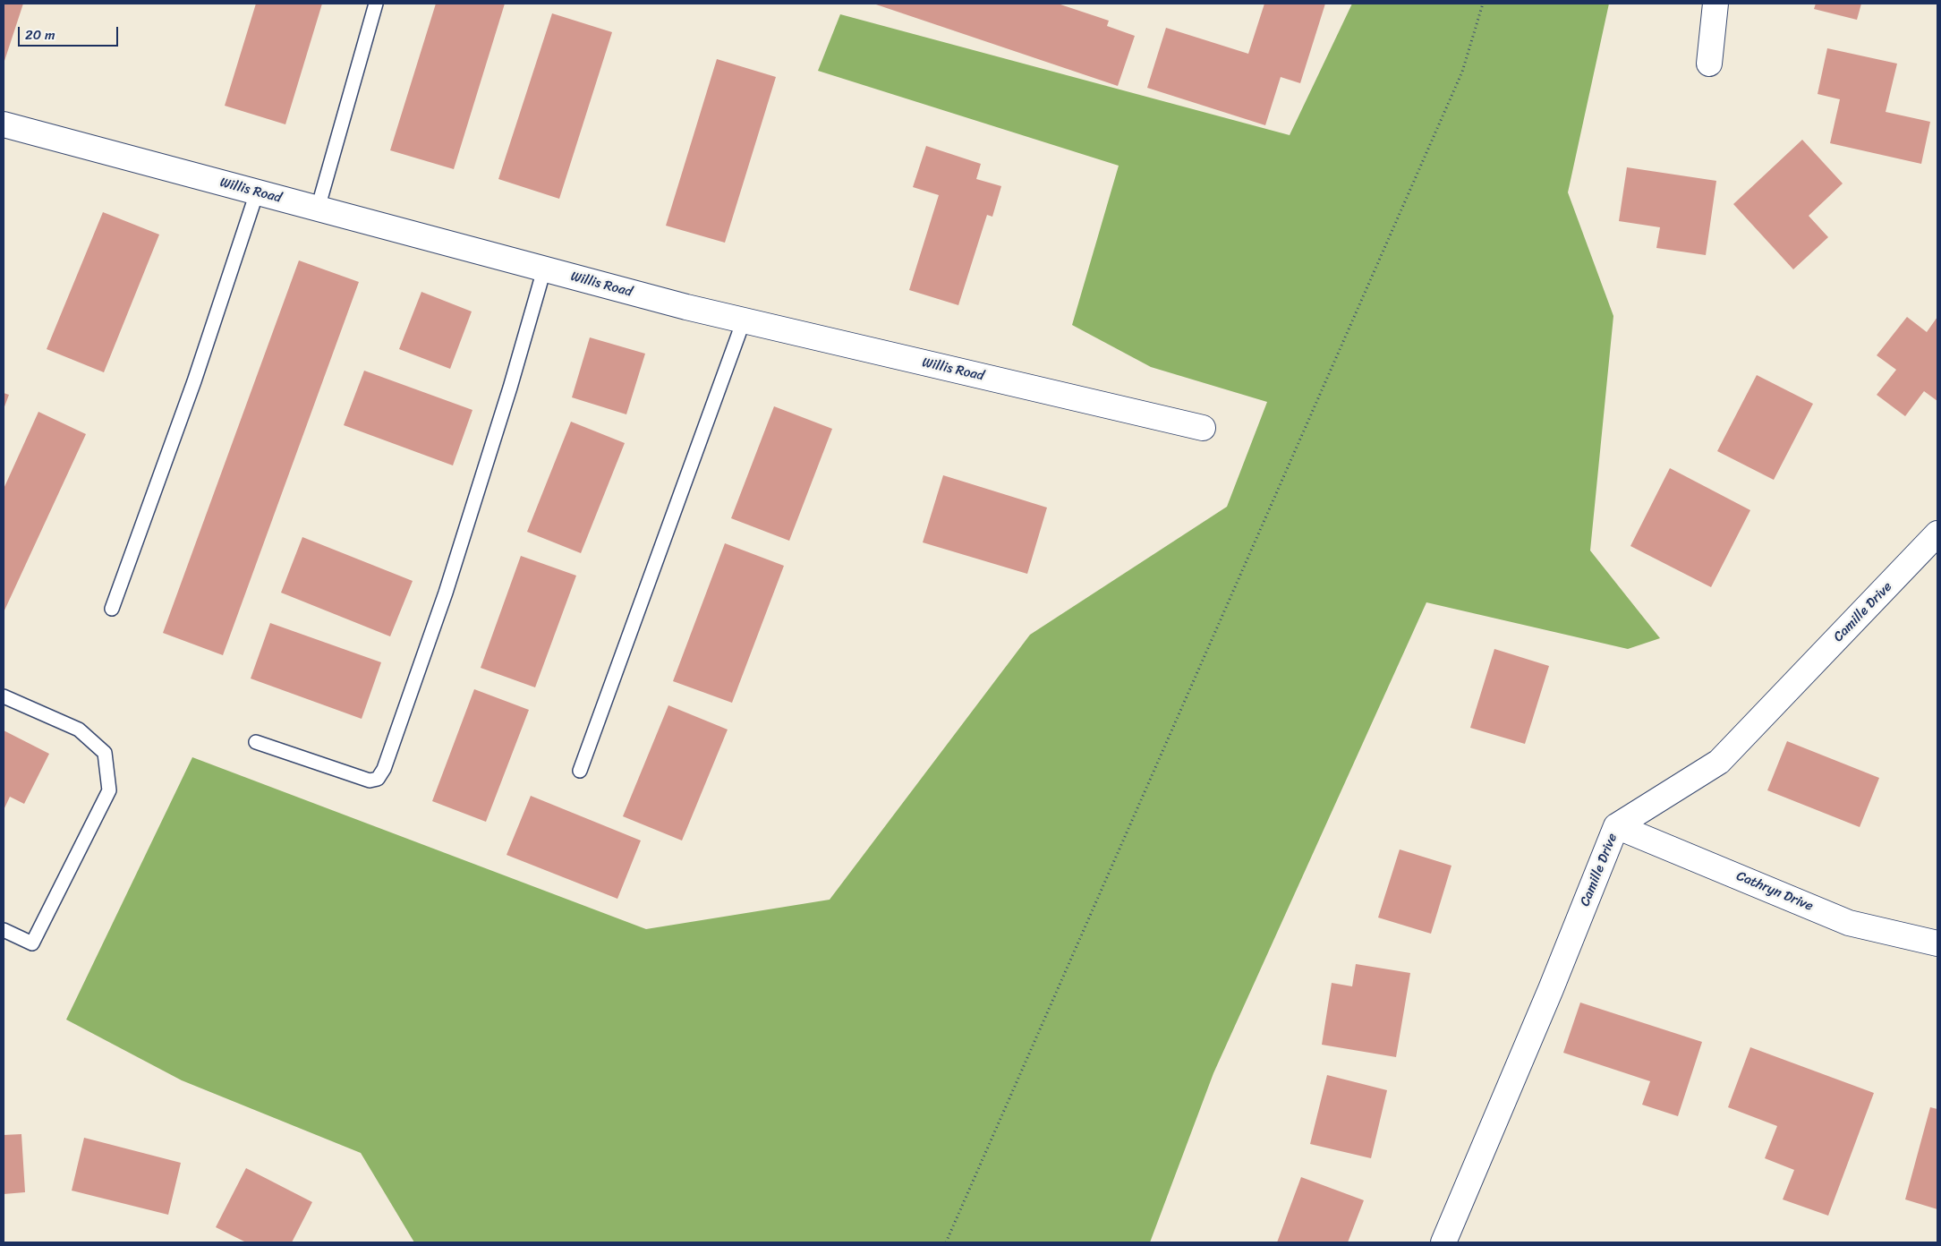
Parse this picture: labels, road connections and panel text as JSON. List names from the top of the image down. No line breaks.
{"streets":{"street":["Willis Road","Camille Drive","Cathryn Drive"]},"crossings":[["Camille Drive","Cathryn Drive"]],"scale_bar":"20 m"}
